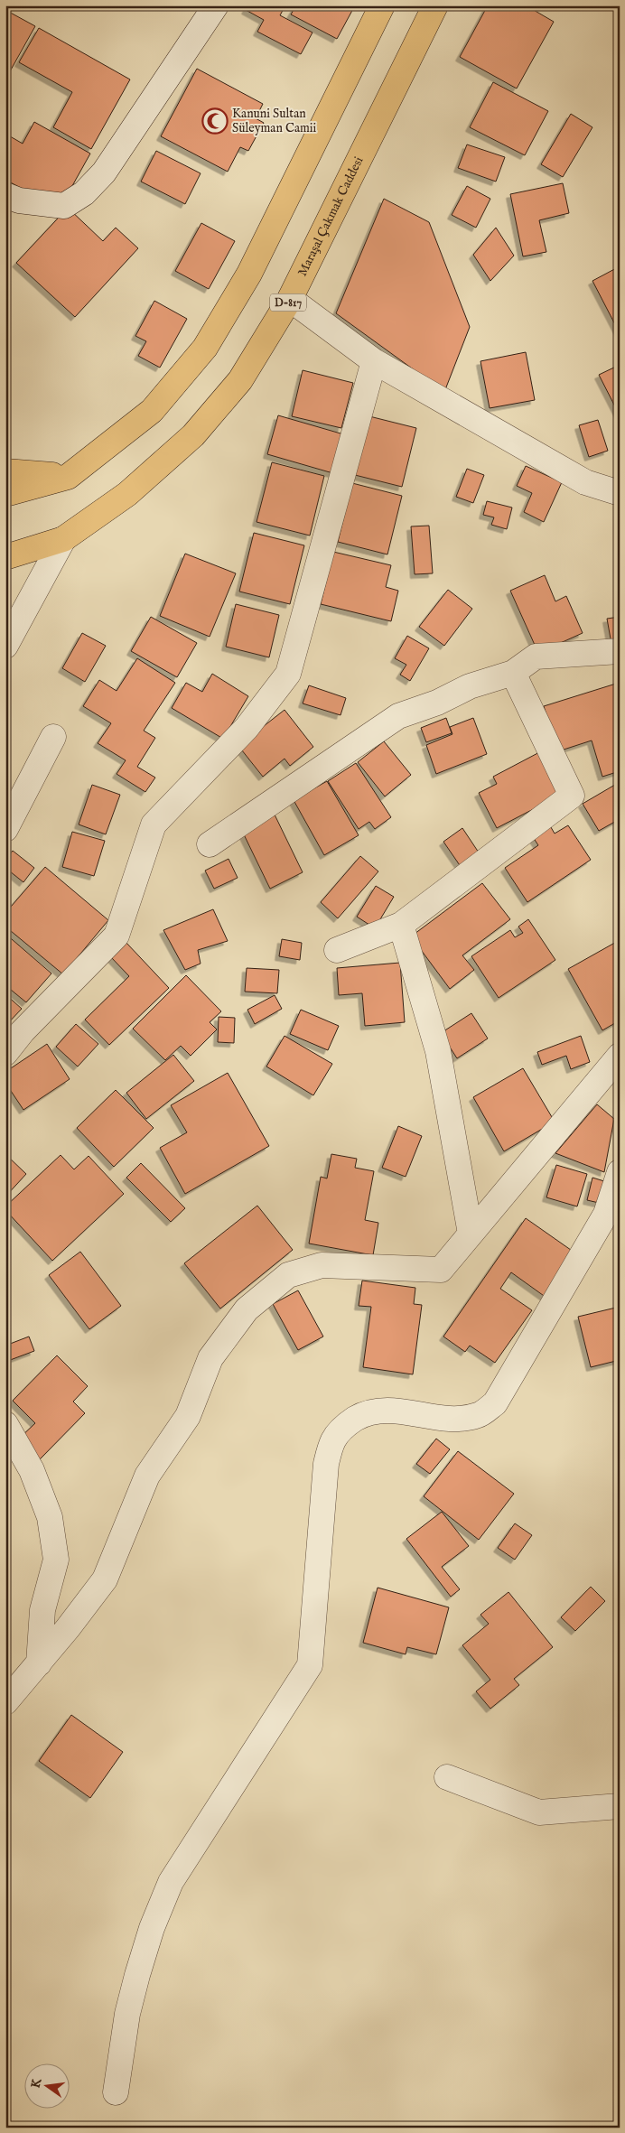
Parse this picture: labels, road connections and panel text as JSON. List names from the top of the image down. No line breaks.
{"streets":{"highway":["Maraşal Çakmak Caddesi","D-817"]},"crossings":[["Maraşal Çakmak Caddesi","D-817"]],"places":{"mosque":["Kanuni Sultan Süleyman Camii"]},"north":"left"}
